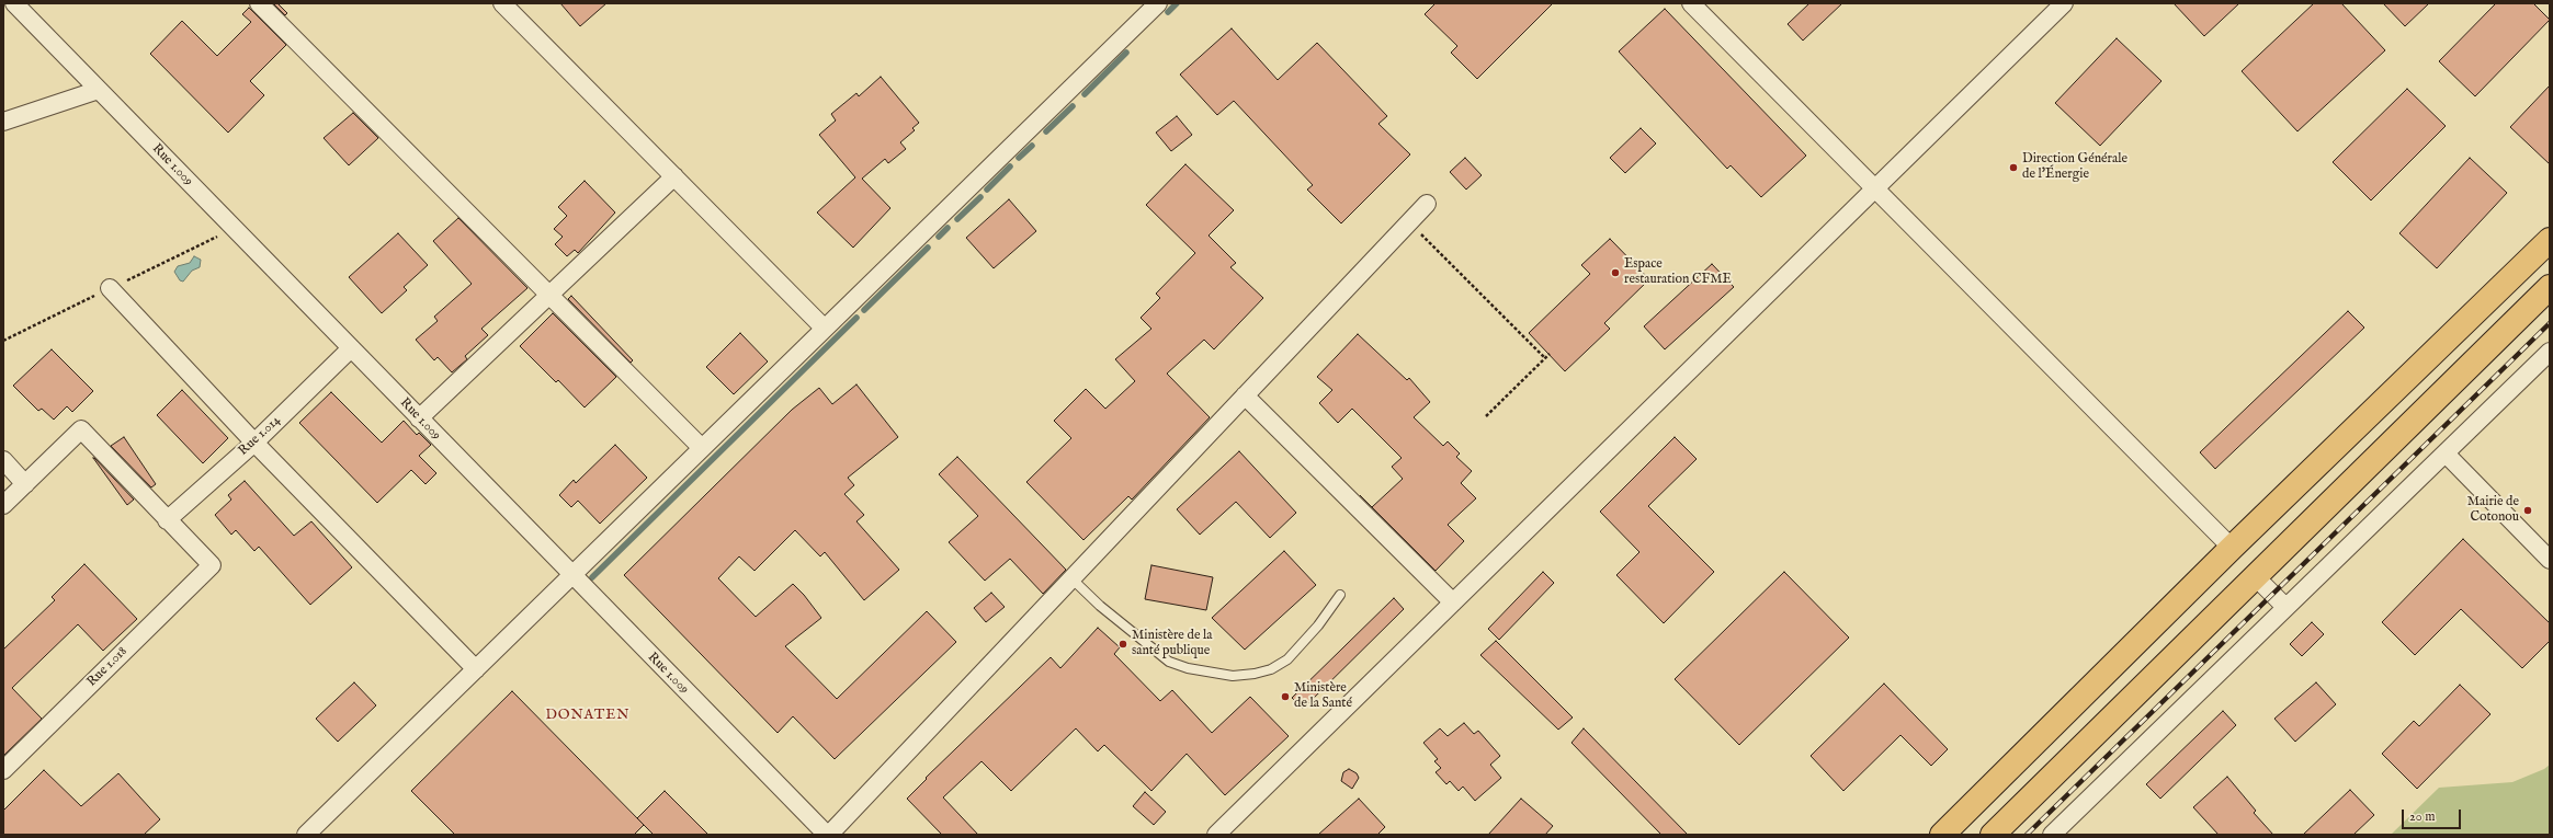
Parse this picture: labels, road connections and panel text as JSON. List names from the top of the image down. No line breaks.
{"streets":{"street":["Rue 1.009","Rue 1.014","Rue 1.018"]},"crossings":[["Rue 1.009","Rue 1.014"],["Rue 1.014","Rue 1.018"]],"districts":["DONATEN"],"places":["Direction Générale de l'Énergie","Espace restauration CFME","Mairie de Cotonou","Ministère de la santé publique","Ministère de la Santé"],"scale_bar":"20 m"}
